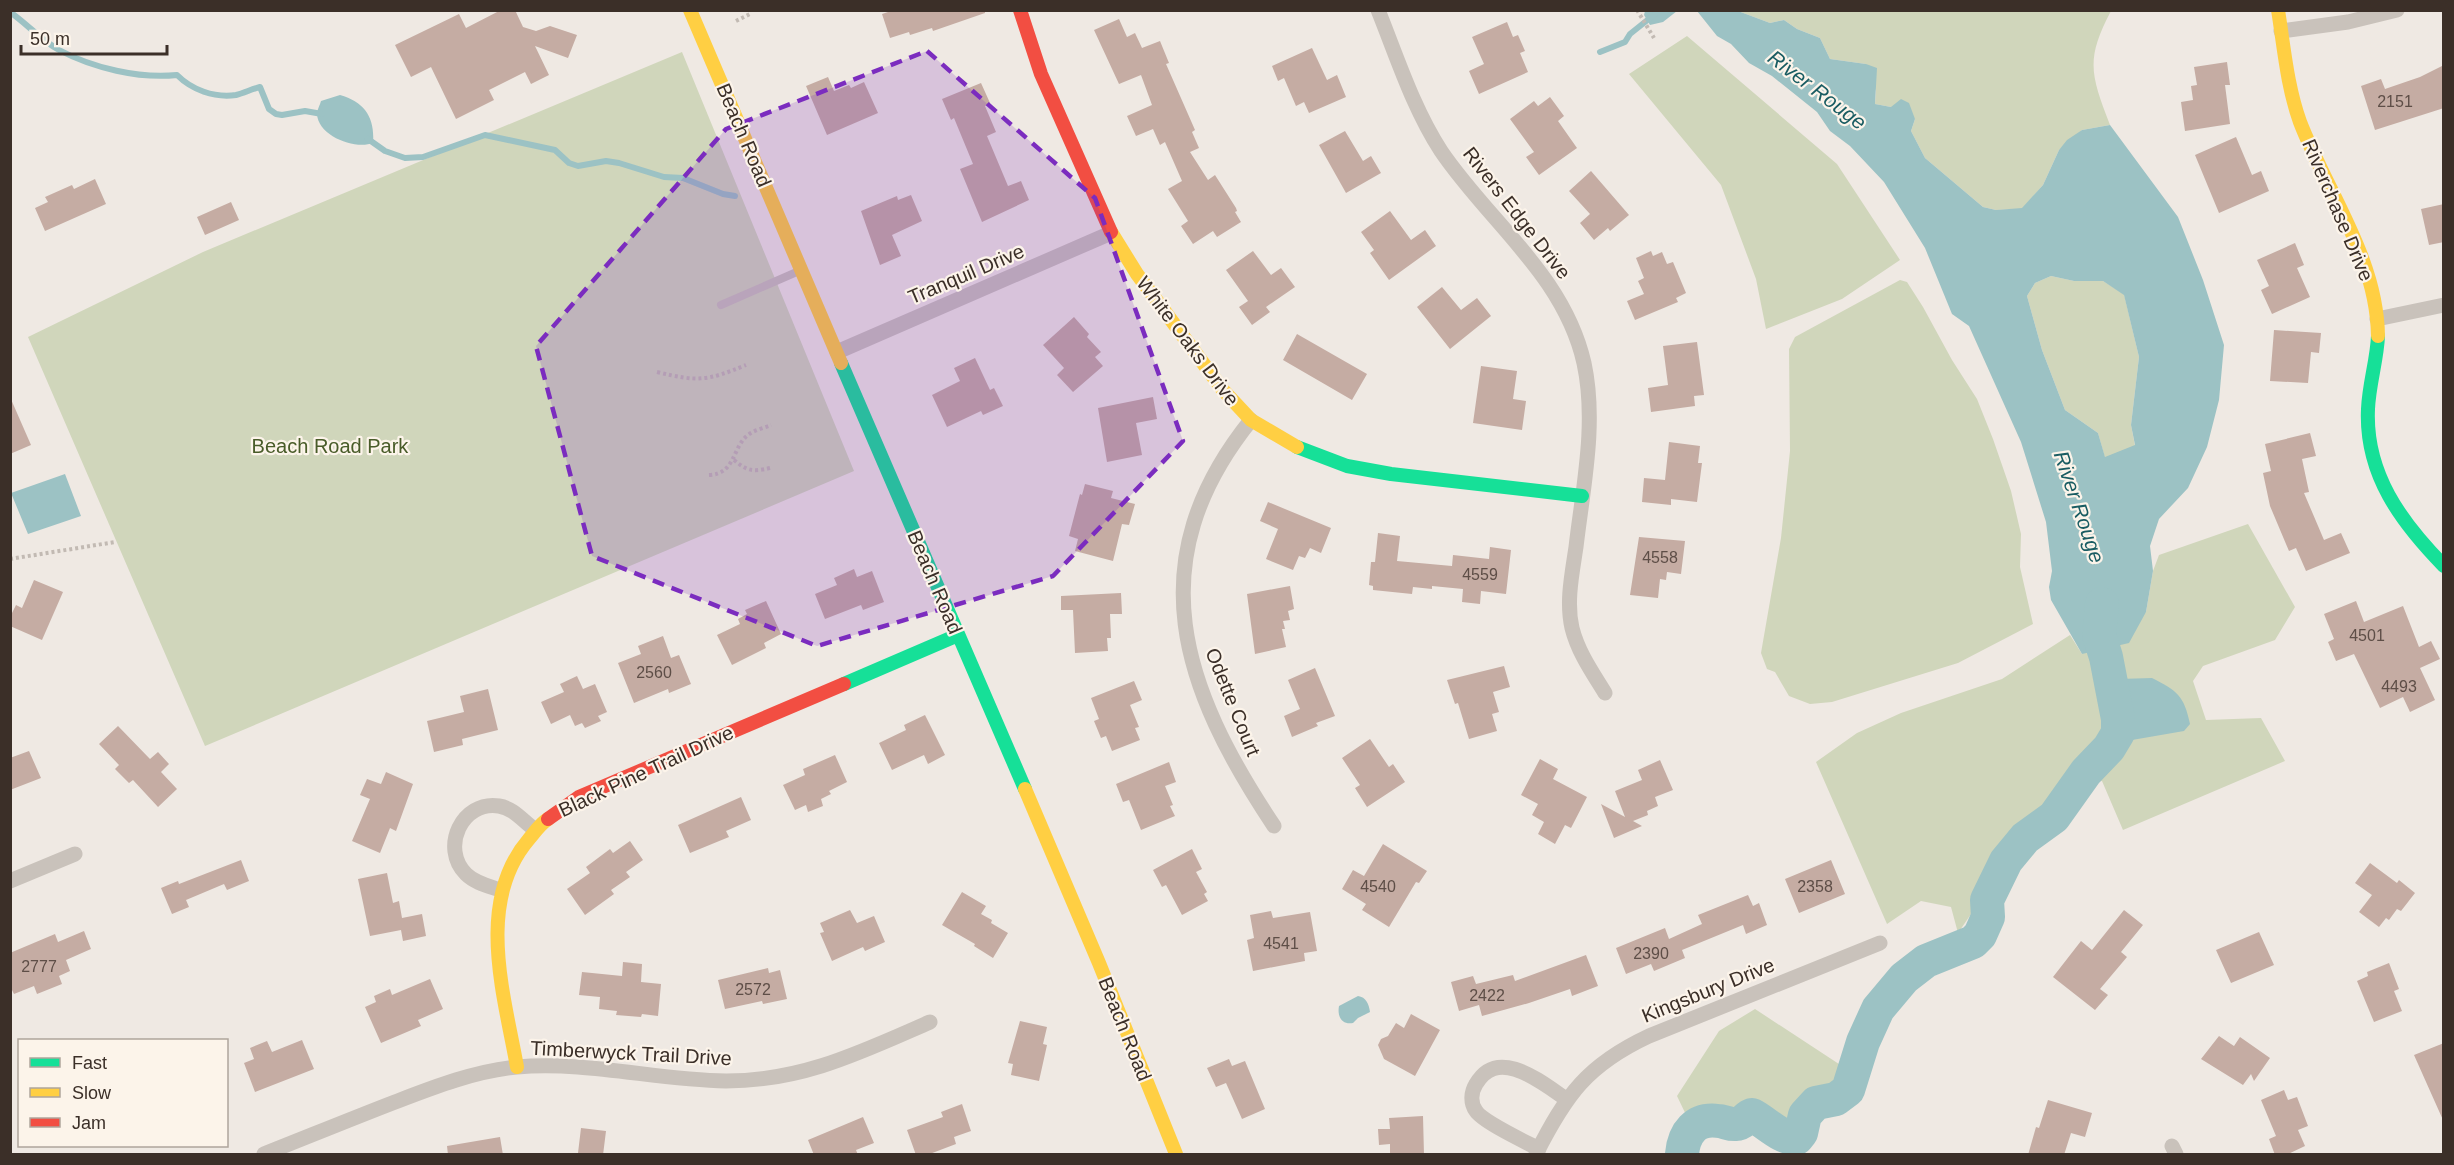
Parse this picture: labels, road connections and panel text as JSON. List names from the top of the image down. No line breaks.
{"streets":{"street":["Beach Road","Riverchase Drive","Rivers Edge Drive","Tranquil Drive","White Oaks Drive","Odette Court","Black Pine Trail Drive","Kingsbury Drive","Timberwyck Trail Drive"]},"crossings":[["Beach Road","Tranquil Drive"],["Beach Road","Black Pine Trail Drive"],["Rivers Edge Drive","White Oaks Drive"],["Tranquil Drive","White Oaks Drive"],["White Oaks Drive","Odette Court"],["Black Pine Trail Drive","Timberwyck Trail Drive"]],"water":["River Rouge"],"parks":["Beach Road Park"],"house_numbers":["2151","4558","4559","4501","2560","4493","4540","2358","4541","2390","2777","2572","2422"],"legend":["Fast","Slow","Jam"],"scale_bar":"50 m"}
